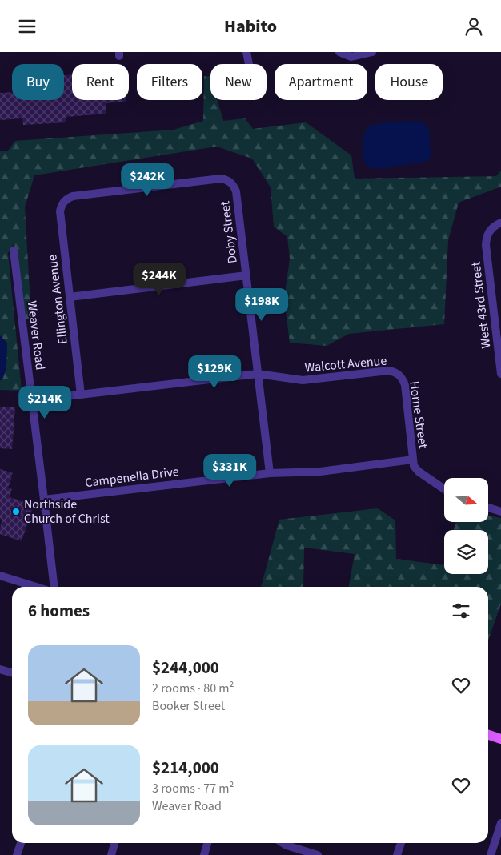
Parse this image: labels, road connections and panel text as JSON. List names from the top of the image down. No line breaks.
{"streets":{"street":["Doby Street","Ellington Avenue","West 43rd Street","Weaver Road","Walcott Avenue","Horne Street","Campenella Drive"]},"crossings":[["Doby Street","Ellington Avenue"],["Doby Street","Walcott Avenue"],["Doby Street","Campenella Drive"],["Ellington Avenue","Walcott Avenue"],["Weaver Road","Walcott Avenue"],["Weaver Road","Campenella Drive"],["Walcott Avenue","Horne Street"],["Horne Street","Campenella Drive"]],"places":["Northside Church of Christ"],"north":"right","page":{"header":"Habito","chip":["Buy","Rent","Filters","New","Apartment","House"],"price":["$242K","$244K","$198K","$129K","$214K","$331K"],"heading":"6 homes","list":[{"name":"$244,000","note":"2 rooms · 80 m² · Booker Street"},{"name":"$214,000","note":"3 rooms · 77 m² · Weaver Road"}]}}
